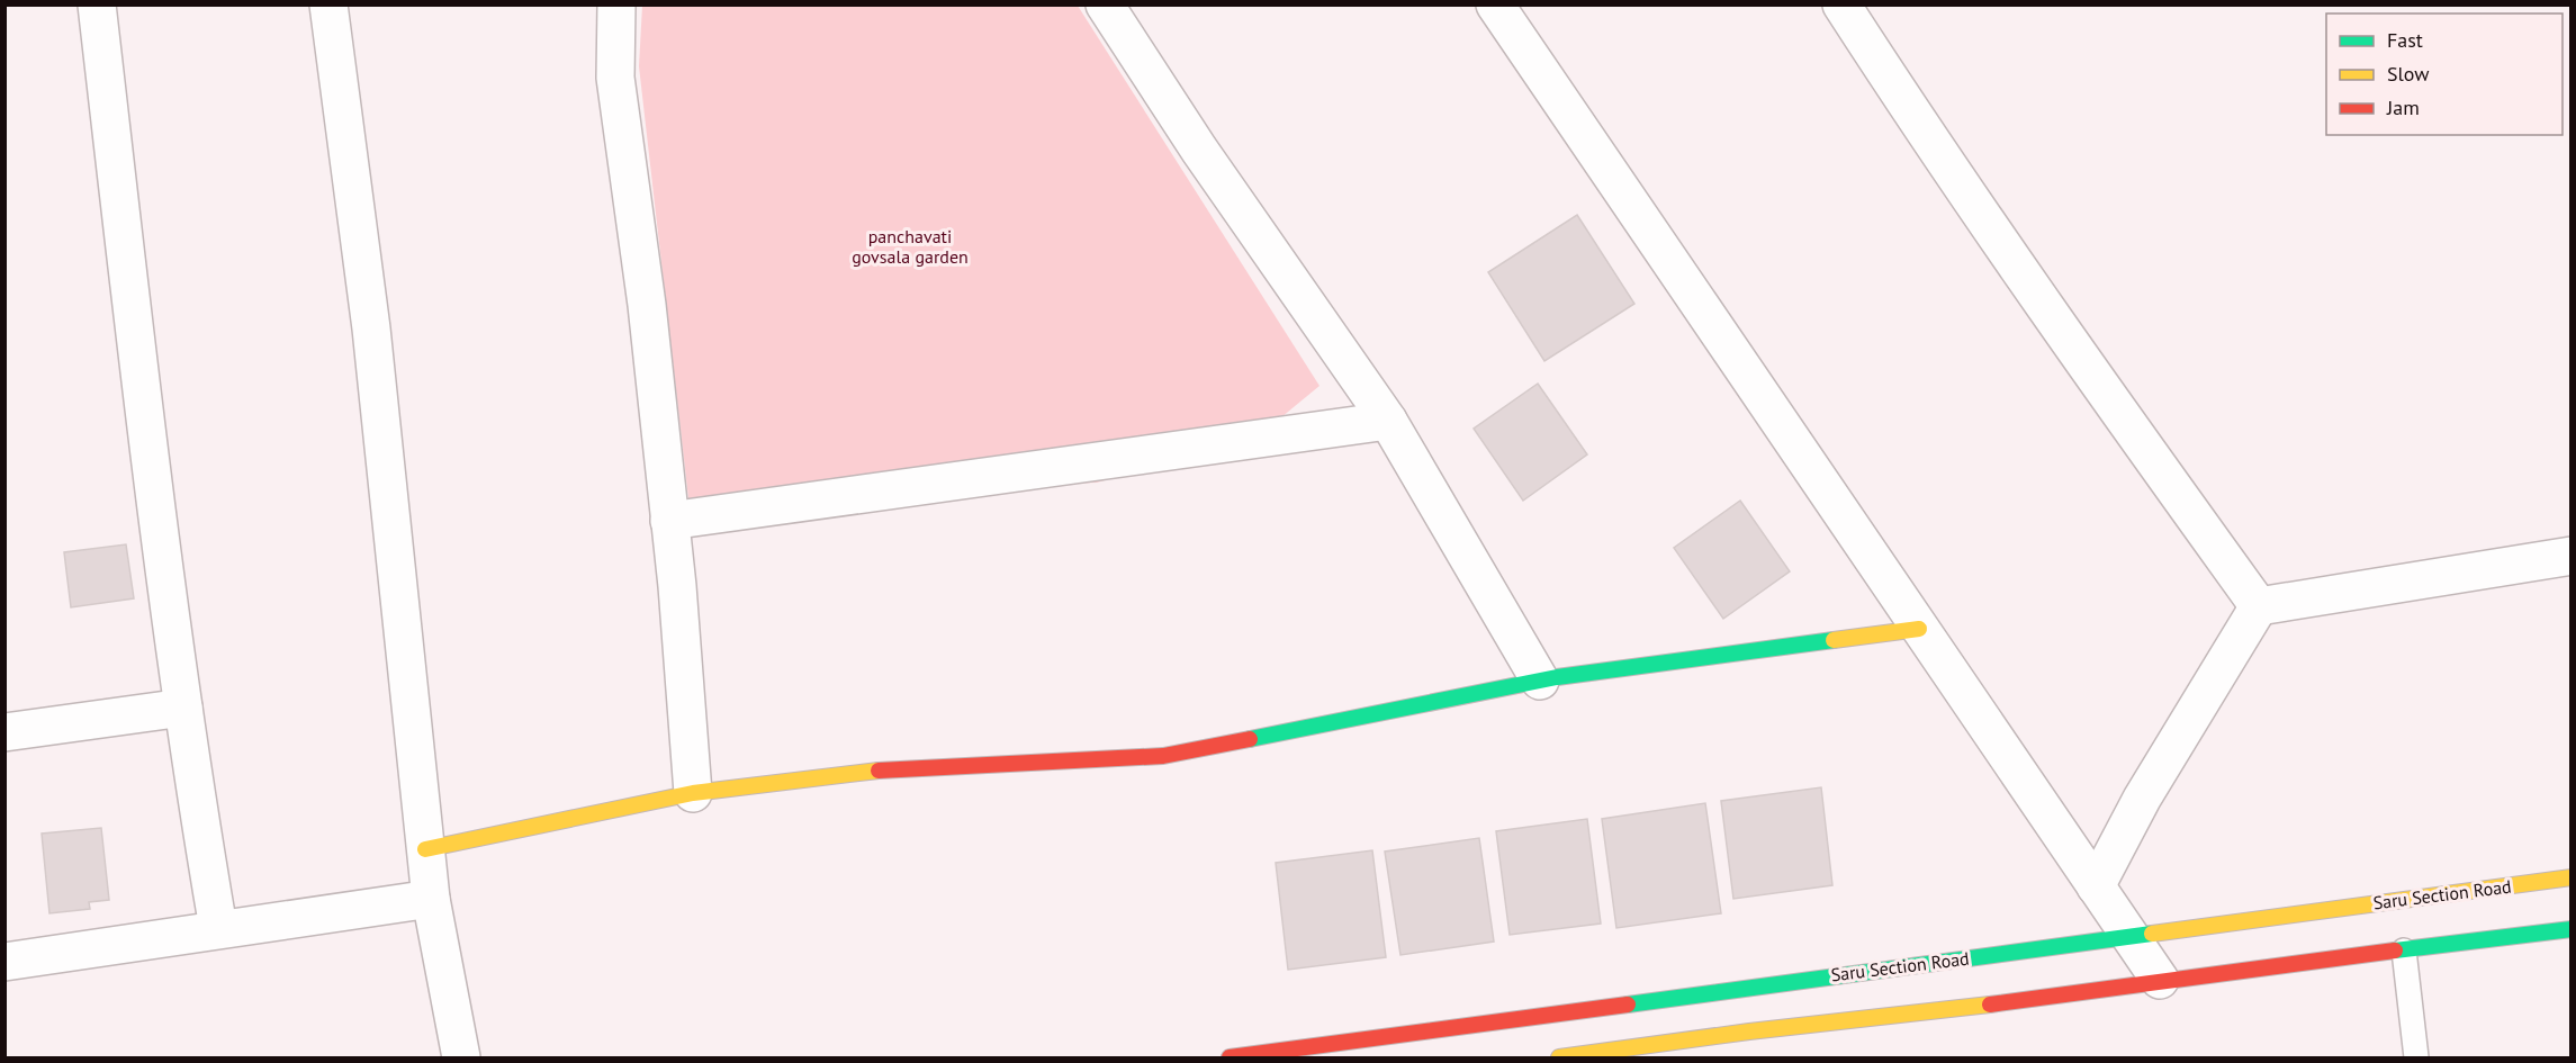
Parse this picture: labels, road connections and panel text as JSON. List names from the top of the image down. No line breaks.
{"streets":{"street":["Saru Section Road"]},"parks":["panchavati govsala garden"],"legend":["Fast","Slow","Jam"]}
